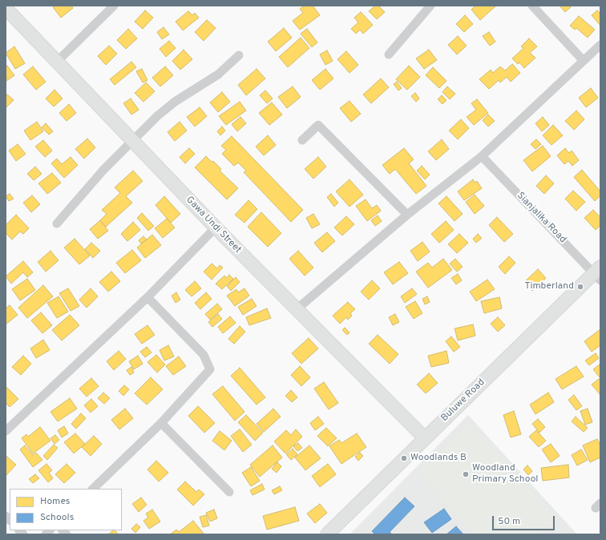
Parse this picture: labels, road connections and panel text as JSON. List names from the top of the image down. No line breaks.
{"streets":{"street":["Sianjalika Road","Gawa Undi Street","Buluwe Road"]},"crossings":[["Sianjalika Road","Buluwe Road"],["Gawa Undi Street","Buluwe Road"]],"places":["Timberland","Woodlands B","Woodland Primary School"],"legend":["Homes","Schools"],"scale_bar":"50 m"}
